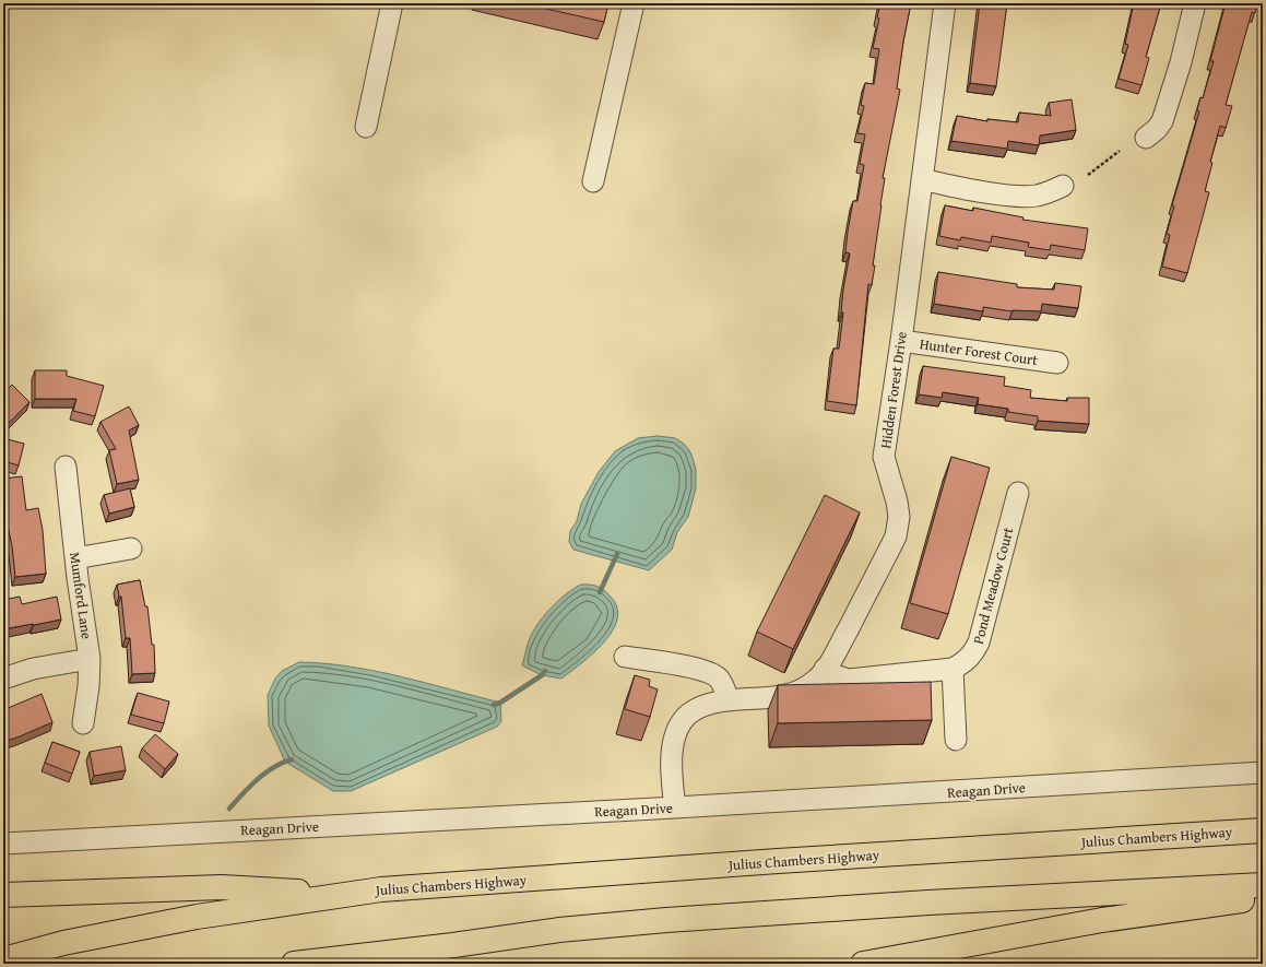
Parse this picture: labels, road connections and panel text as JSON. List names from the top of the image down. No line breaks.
{"streets":{"highway":["Julius Chambers Highway"],"street":["Hunter Forest Court","Hidden Forest Drive","Pond Meadow Court","Mumford Lane","Reagan Drive"]},"crossings":[["Hunter Forest Court","Hidden Forest Drive"],["Hidden Forest Drive","Pond Meadow Court"],["Hidden Forest Drive","Reagan Drive"]]}
